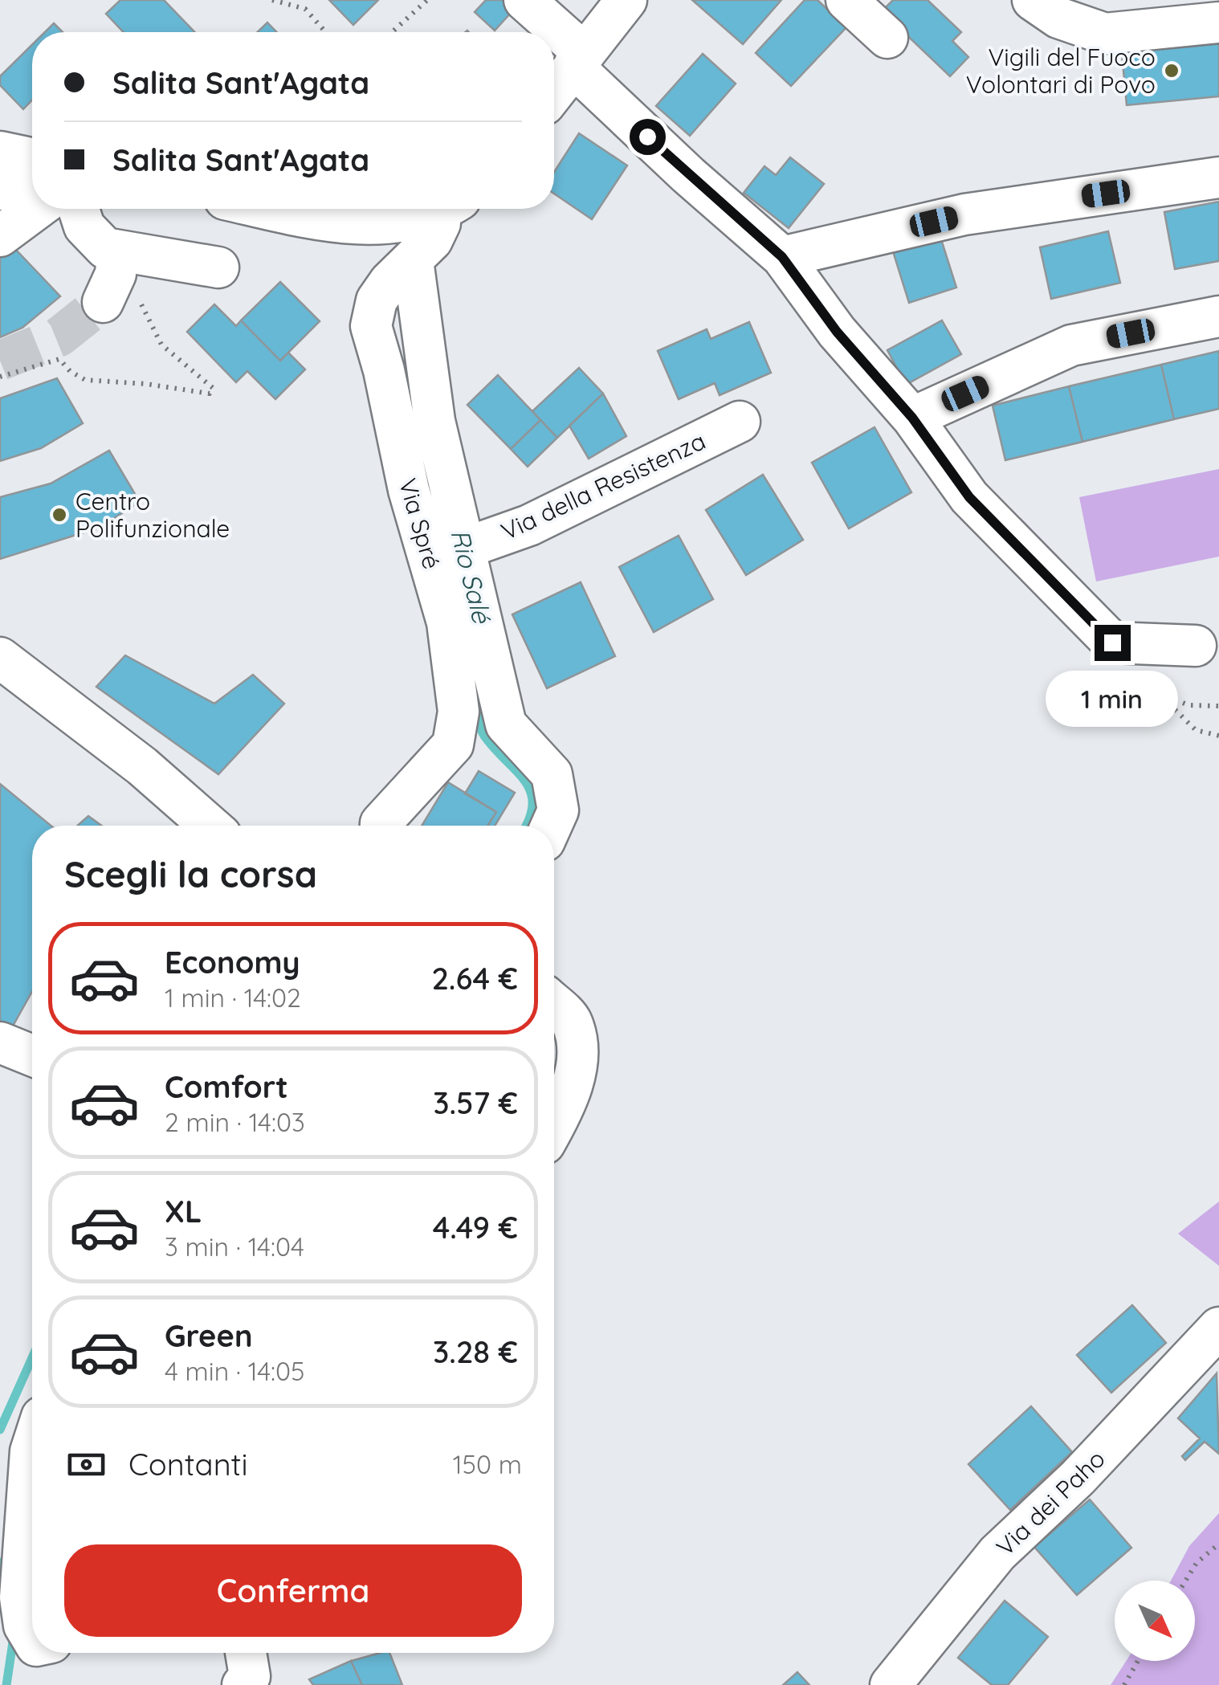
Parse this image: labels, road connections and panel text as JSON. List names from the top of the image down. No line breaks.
{"streets":{"street":["Via della Resistenza","Via Spré","Via dei Paho"]},"water":["Rio Salé"],"places":["Vigili del Fuoco Volontari di Povo","Centro Polifunzionale"],"north":"bottom right","page":{"banner":["Salita Sant'Agata","Salita Sant'Agata"],"bubble":"1 min","heading":"Scegli la corsa","list":[{"name":"Economy","note":"1 min · 14:02","value":"2.64 €"},{"name":"Comfort","note":"2 min · 14:03","value":"3.57 €"},{"name":"XL","note":"3 min · 14:04","value":"4.49 €"},{"name":"Green","note":"4 min · 14:05","value":"3.28 €"}],"pay":["Contanti","150 m"],"buttons":"Conferma"}}
